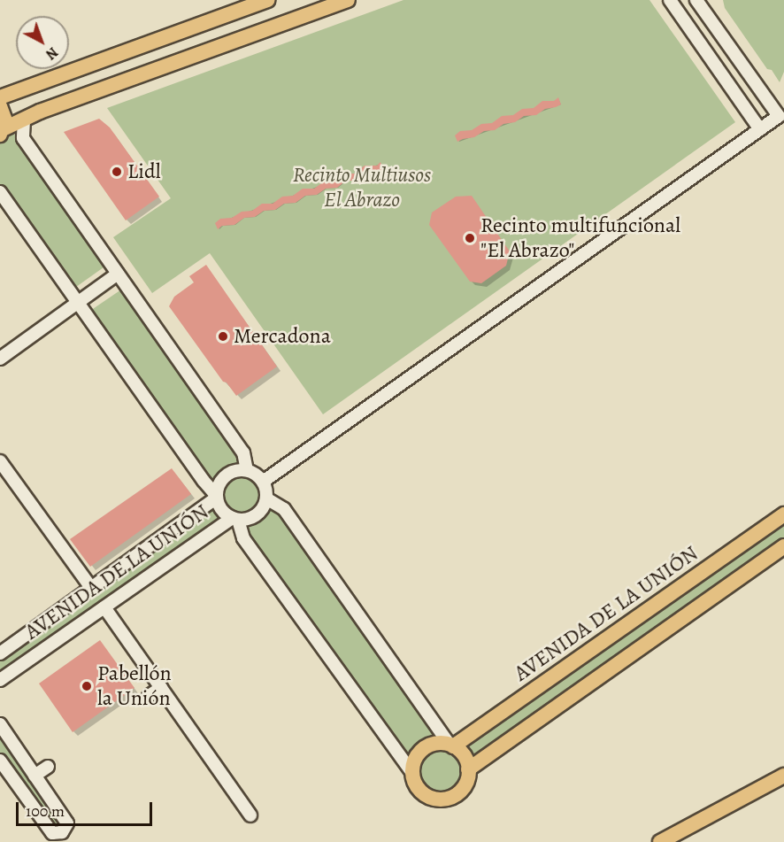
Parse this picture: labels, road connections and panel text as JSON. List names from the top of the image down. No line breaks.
{"streets":{"main road":["AVENIDA DE LA UNIÓN"]},"parks":["Recinto Multiusos El Abrazo"],"places":["Lidl","Recinto multifuncional \"El Abrazo\"","Mercadona","Pabellón la Unión"],"scale_bar":"100 m","north":"bottom right"}
